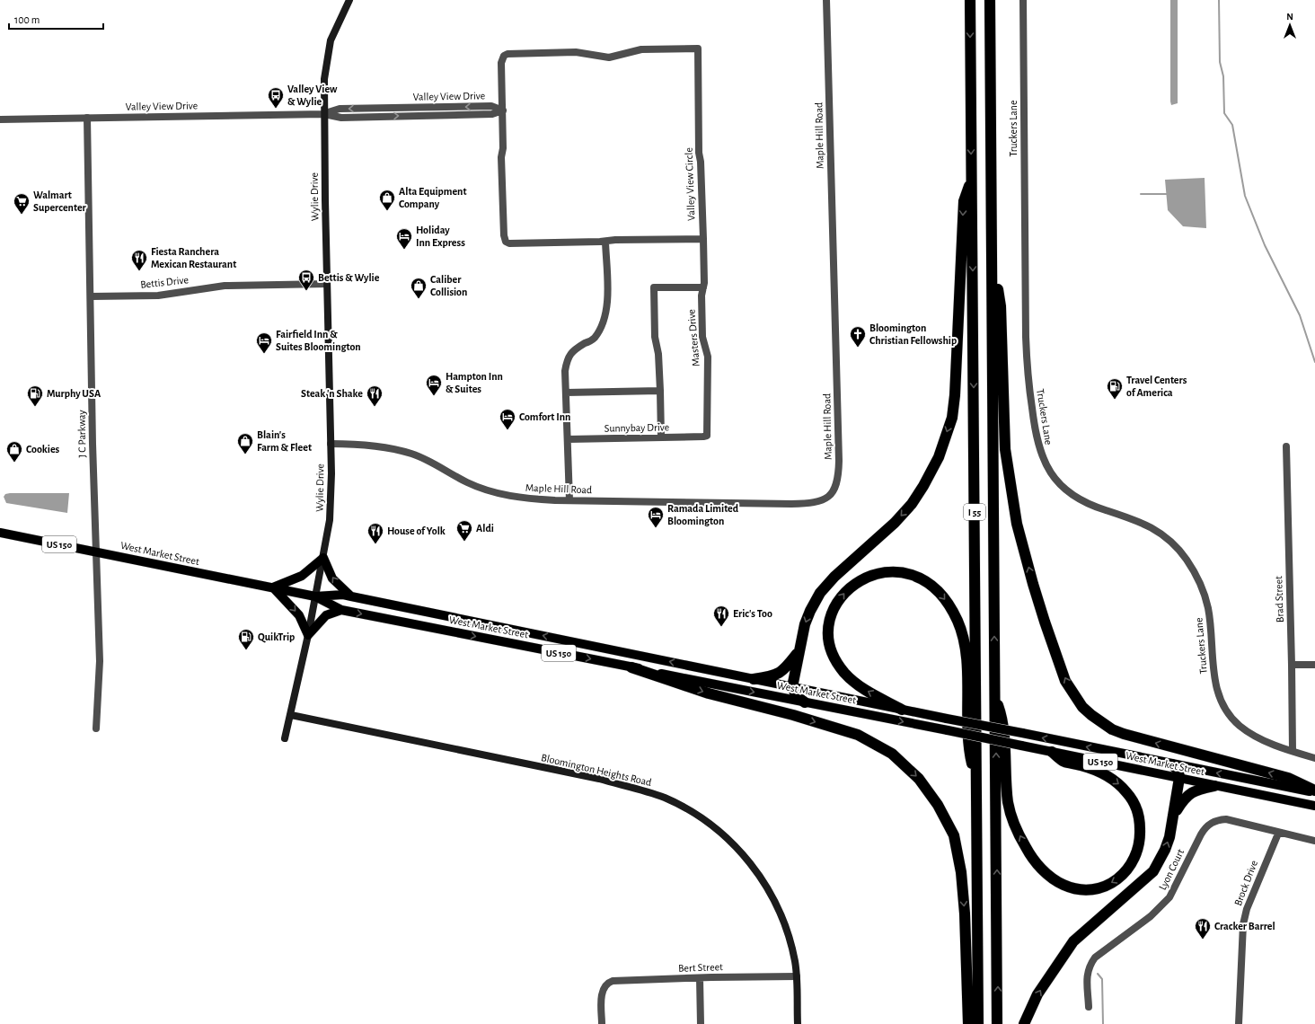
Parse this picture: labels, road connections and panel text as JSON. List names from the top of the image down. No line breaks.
{"streets":{"highway":["I 55"],"main road":["Wylie Drive","US 150","West Market Street","Bloomington Heights Road"],"street":["Valley View Drive","Truckers Lane","Maple Hill Road","Valley View Circle","Bettis Drive","Masters Drive","Sunnybay Drive","J C Parkway","Brad Street","Lyon Court","Brock Drive","Bert Street"]},"crossings":[["Valley View Drive","Valley View Circle"],["Valley View Drive","Wylie Drive"],["Valley View Drive","J C Parkway"],["Truckers Lane","Brad Street"],["Maple Hill Road","Wylie Drive"],["Valley View Circle","Masters Drive"],["Wylie Drive","Bettis Drive"],["Wylie Drive","West Market Street"],["Wylie Drive","Bloomington Heights Road"],["Bettis Drive","J C Parkway"],["Masters Drive","Sunnybay Drive"],["J C Parkway","West Market Street"],["Bloomington Heights Road","Bert Street"],["Lyon Court","Brock Drive"]],"places":{"bus stop":["Valley View & Wylie","Bettis & Wylie"],"shop":["Alta Equipment Company","Caliber Collision","Blain's Farm & Fleet","Cookies"],"supermarket":["Walmart Supercenter","Aldi"],"hotel":["Holiday Inn Express","Fairfield Inn & Suites Bloomington","Hampton Inn & Suites","Comfort Inn","Ramada Limited Bloomington"],"restaurant":["Fiesta Ranchera Mexican Restaurant","Steak 'n Shake","House of Yolk","Eric's Too","Cracker Barrel"],"church":["Bloomington Christian Fellowship"],"fuel station":["Travel Centers of America","Murphy USA","QuikTrip"]},"scale_bar":"100 m","north":"top"}
